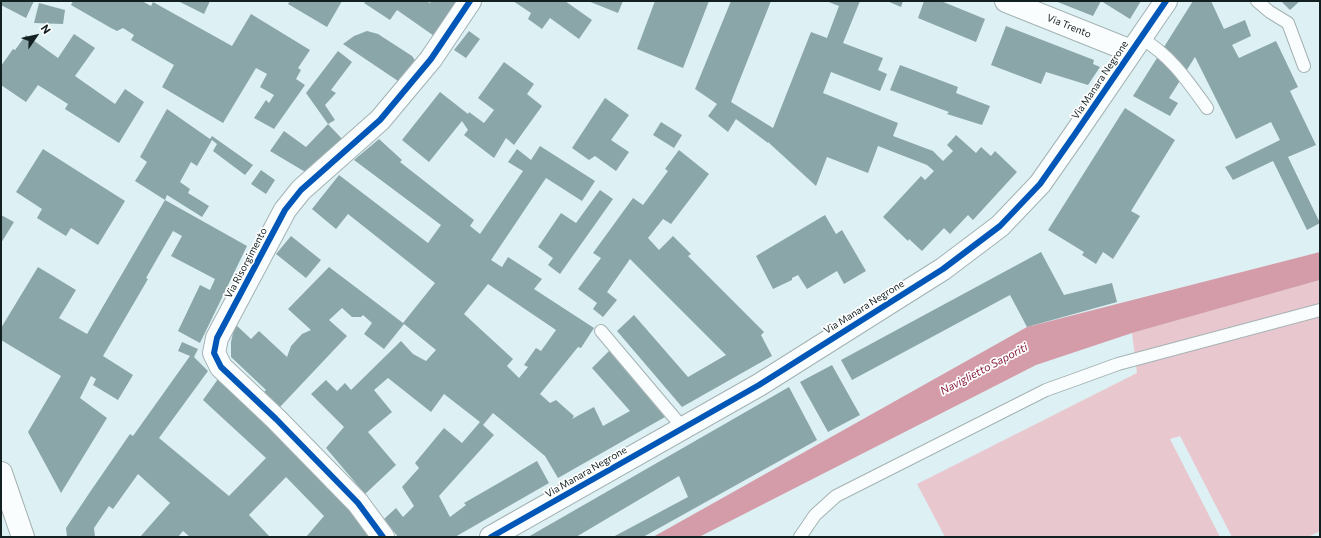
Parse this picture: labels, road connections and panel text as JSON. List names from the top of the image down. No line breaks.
{"streets":{"street":["Via Trento","Via Manara Negrone","Via Risorgimento"]},"crossings":[["Via Trento","Via Manara Negrone"]],"water":["Naviglietto Saporiti"],"north":"top right"}
